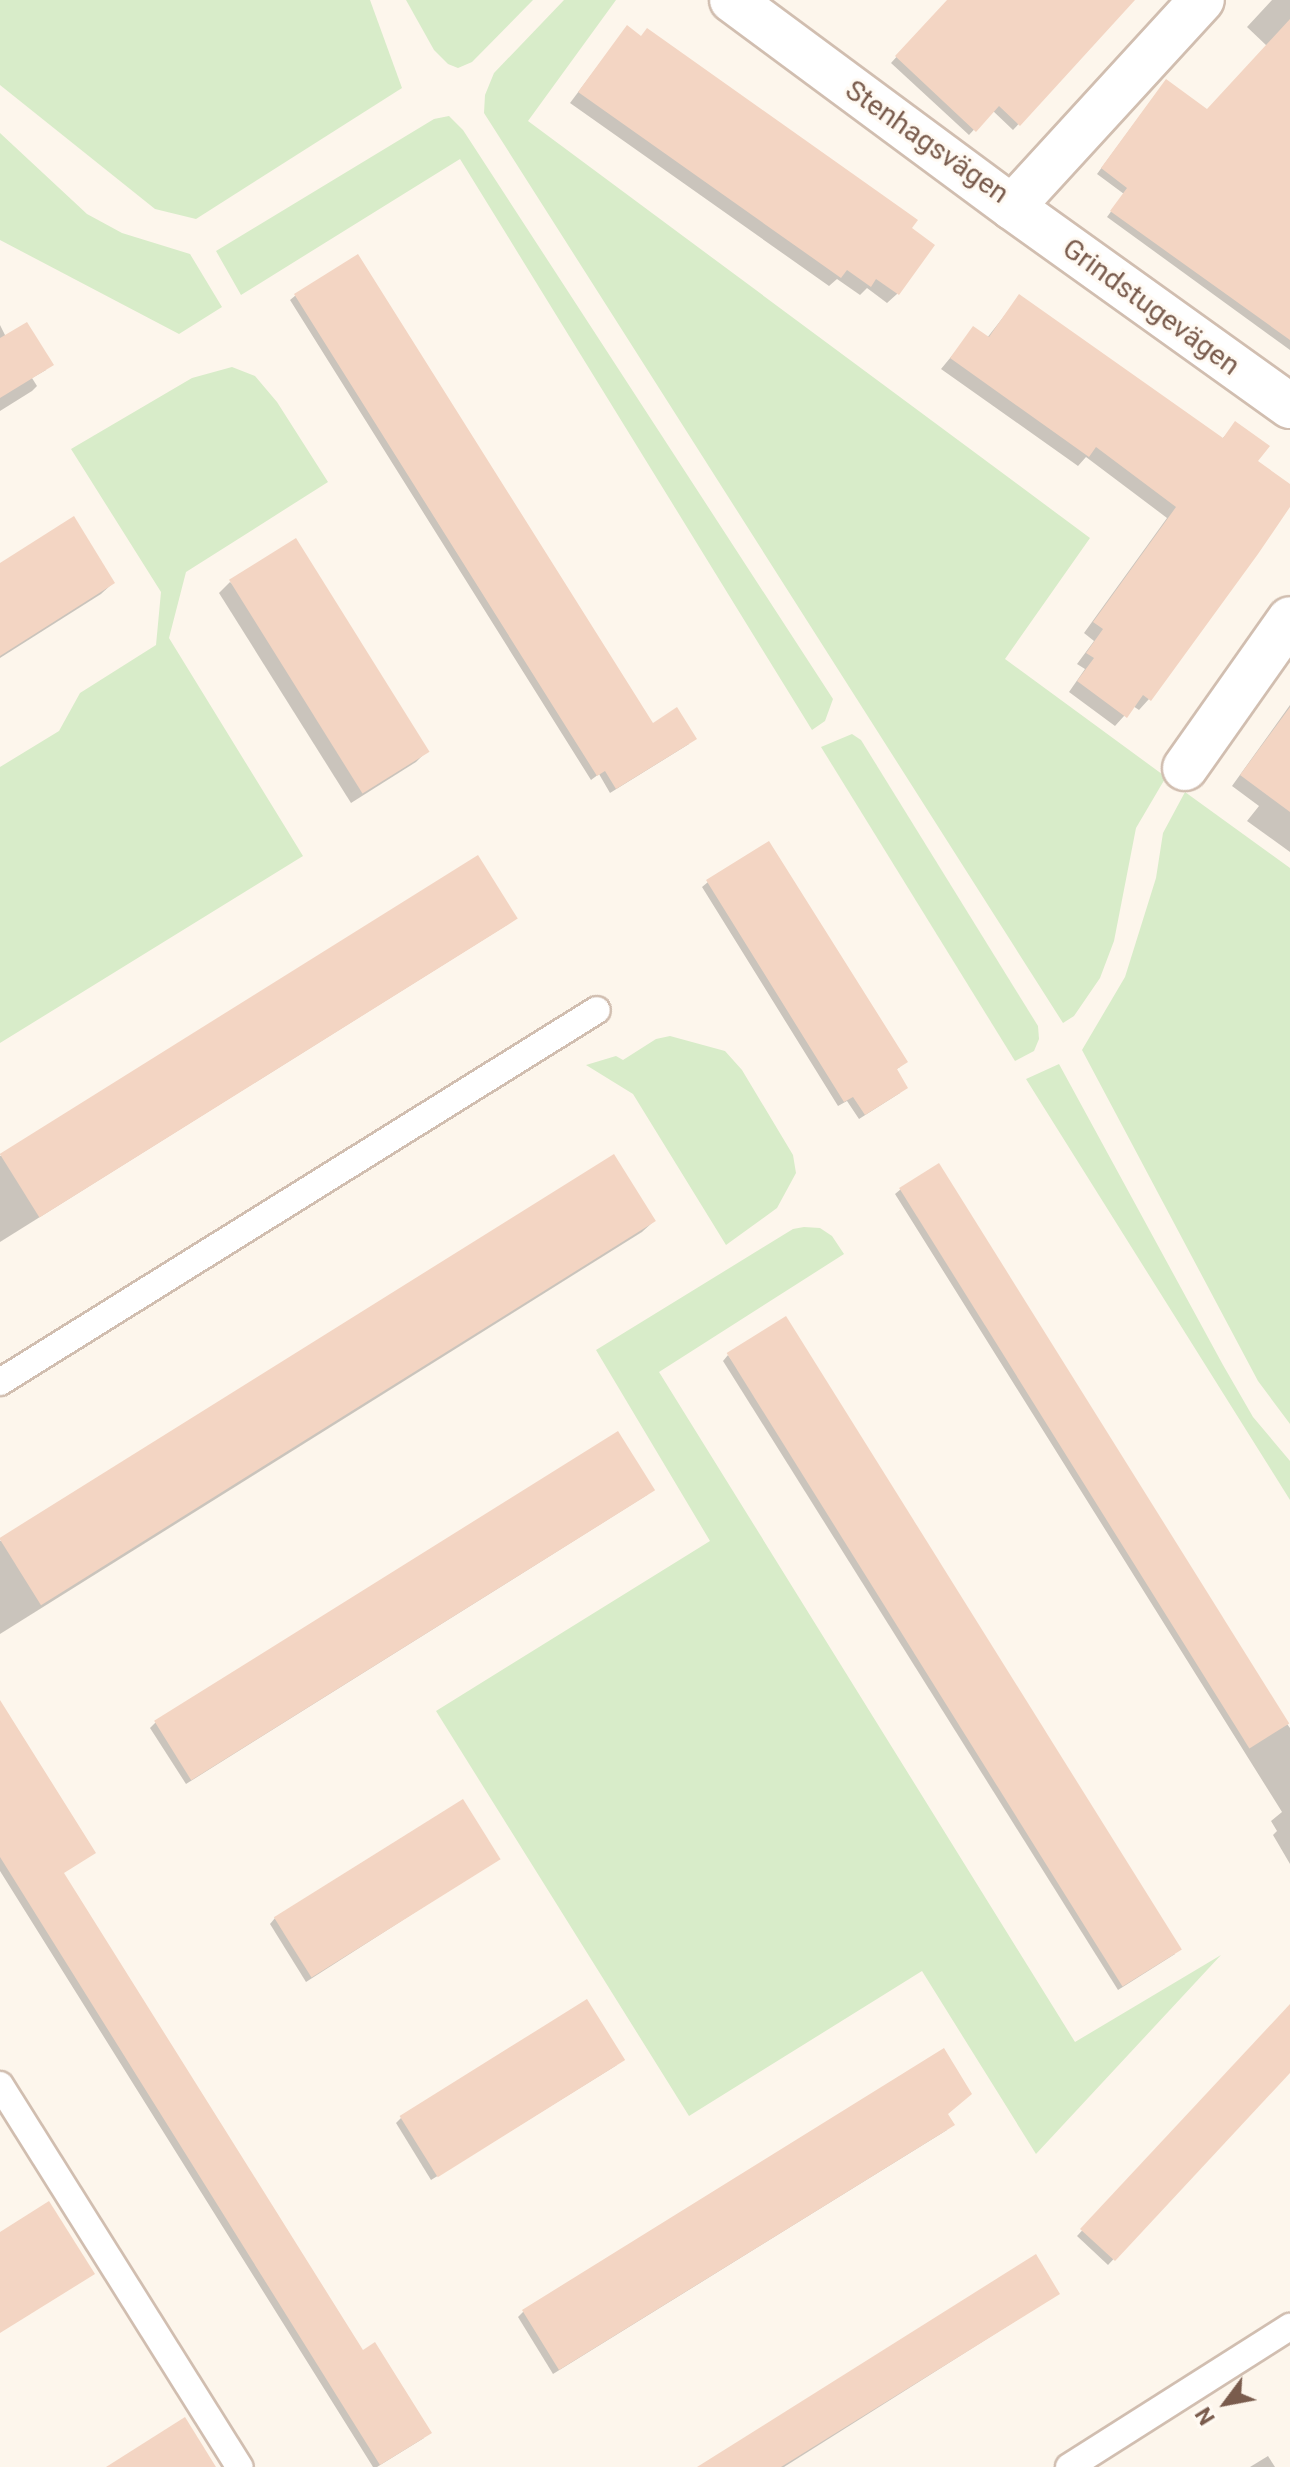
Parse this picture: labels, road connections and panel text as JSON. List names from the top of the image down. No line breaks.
{"streets":{"street":["Stenhagsvägen","Grindstugevägen"]},"crossings":[["Stenhagsvägen","Grindstugevägen"]],"north":"bottom left"}
